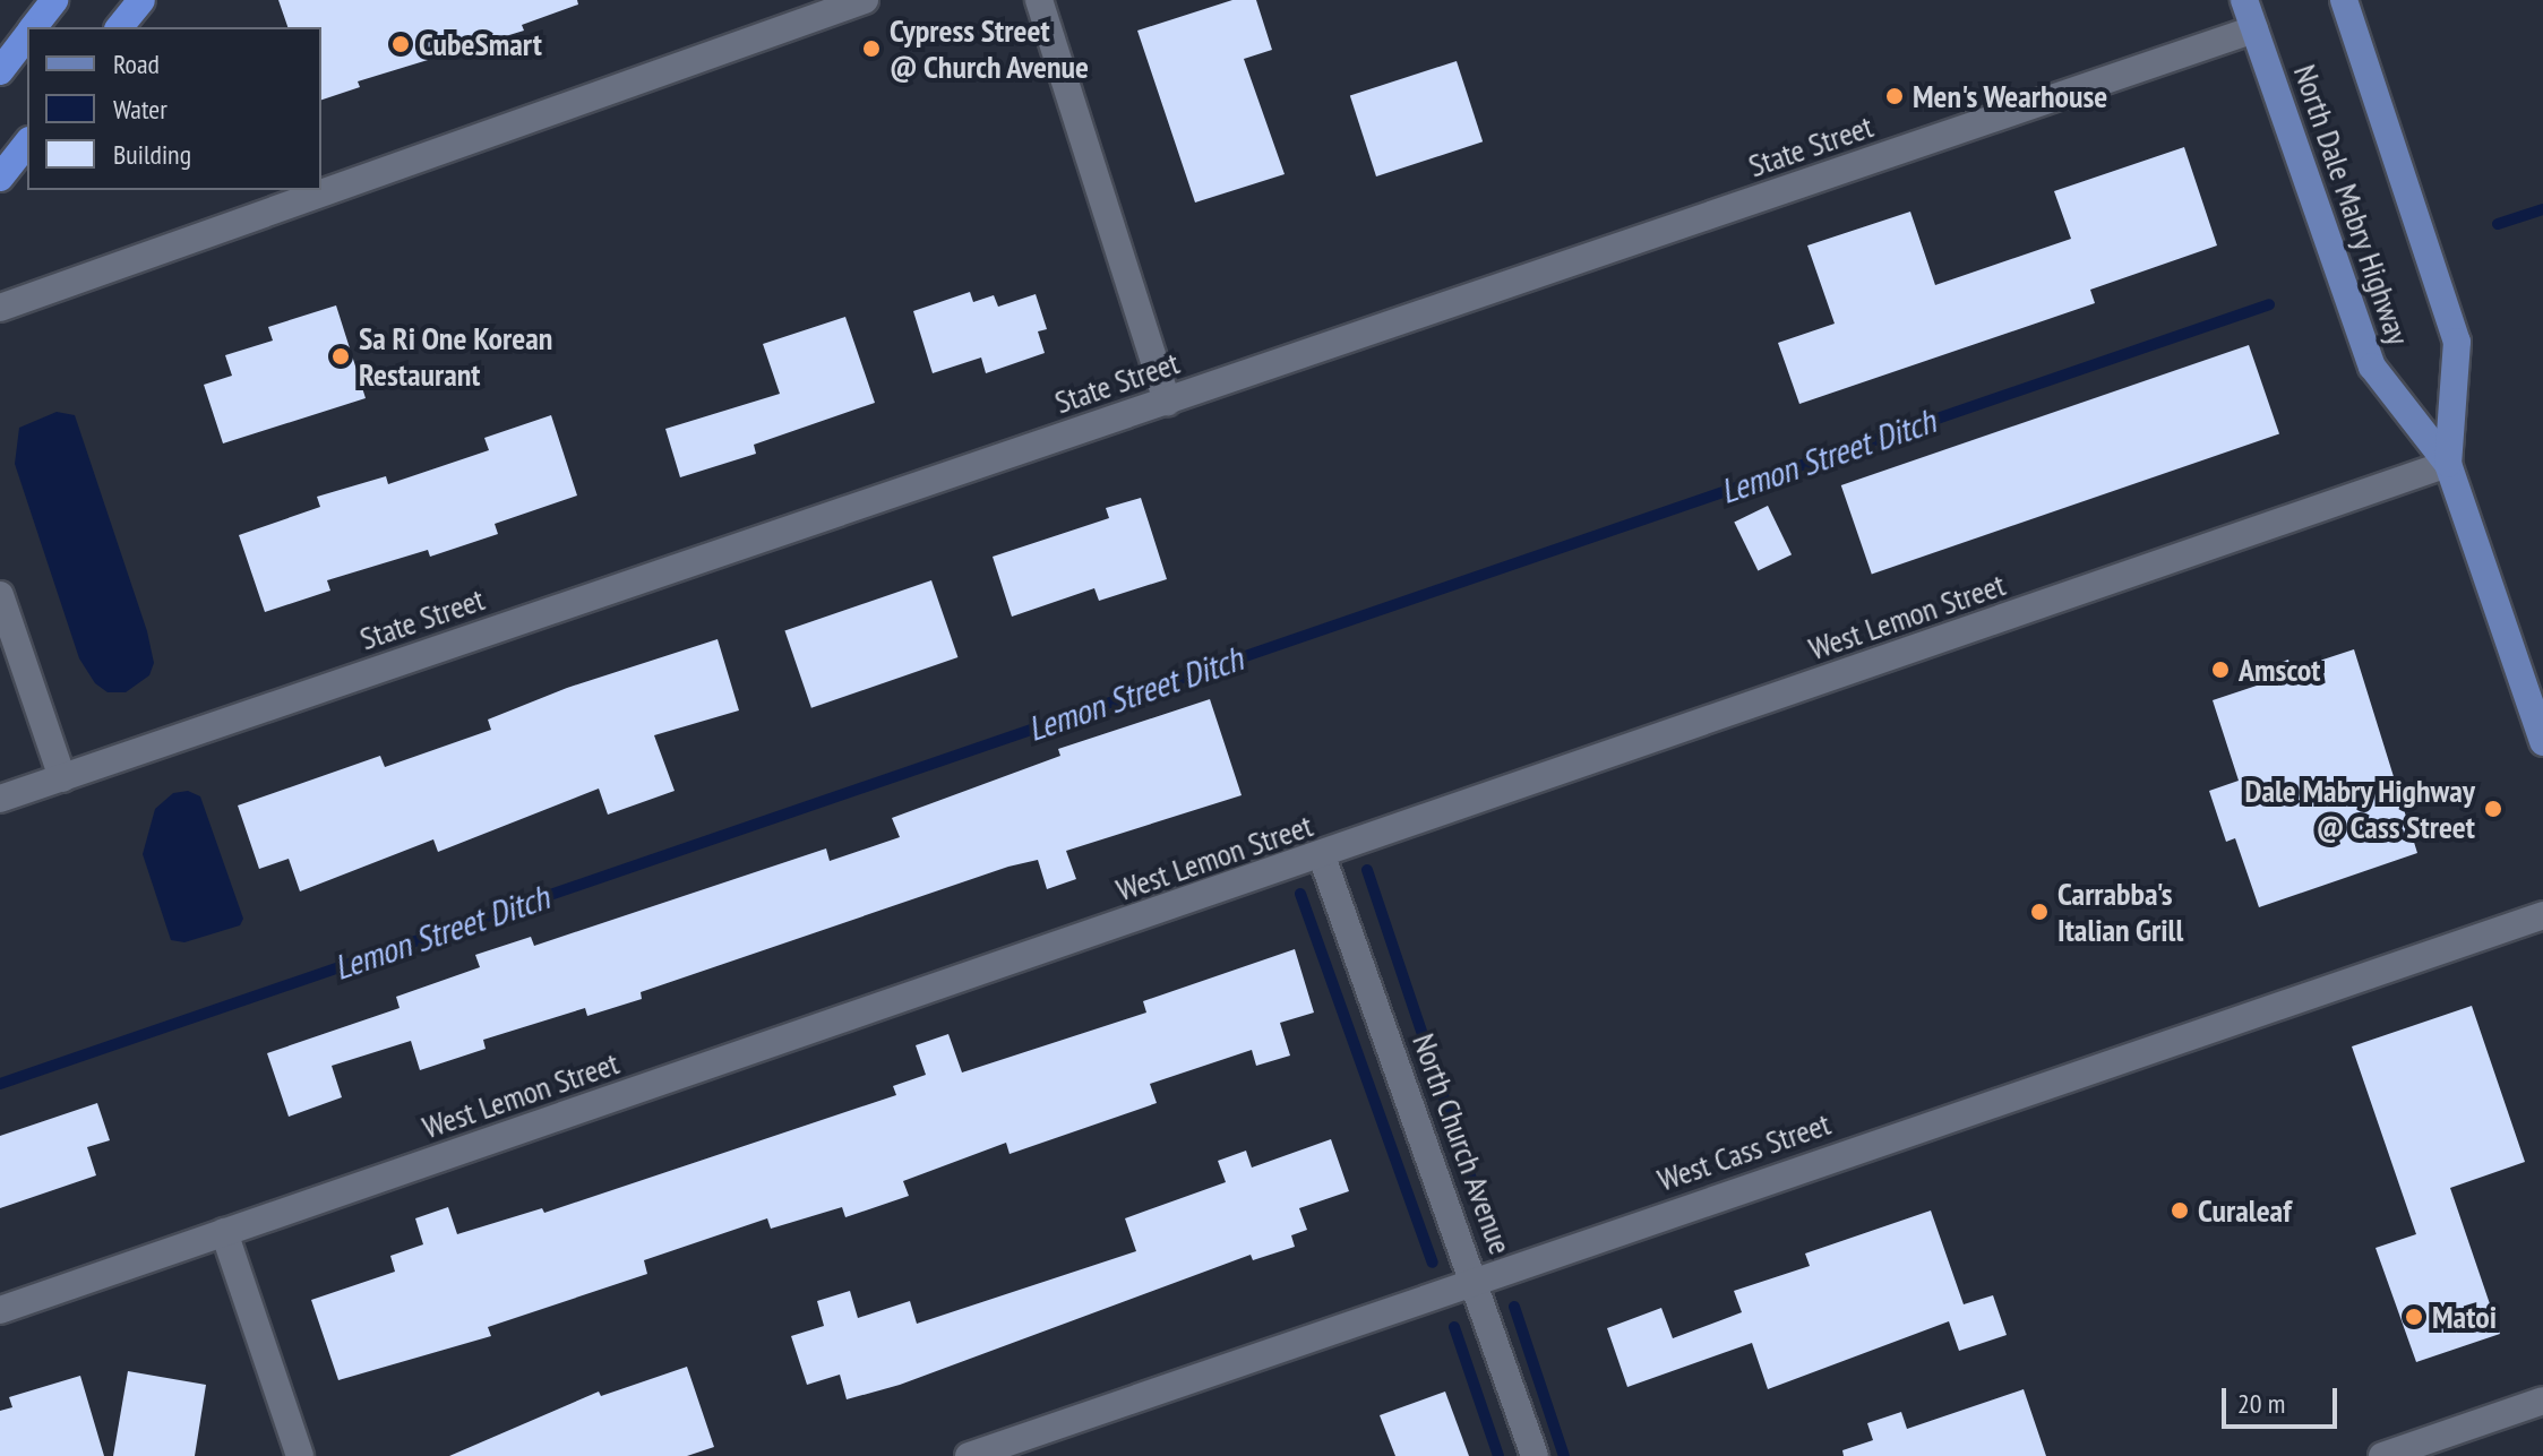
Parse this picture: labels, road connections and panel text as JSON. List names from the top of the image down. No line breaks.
{"streets":{"main road":["North Dale Mabry Highway"],"street":["State Street","West Lemon Street","North Church Avenue","West Cass Street"]},"crossings":[["State Street","North Dale Mabry Highway"],["North Dale Mabry Highway","West Lemon Street"],["West Lemon Street","North Church Avenue"],["North Church Avenue","West Cass Street"]],"water":["Lemon Street Ditch"],"places":["CubeSmart","Cypress Street @ Church Avenue","Men's Wearhouse","Sa Ri One Korean Restaurant","Amscot","Dale Mabry Highway @ Cass Street","Carrabba's Italian Grill","Curaleaf","Matoi"],"legend":["Road","Water","Building"],"scale_bar":"20 m"}
